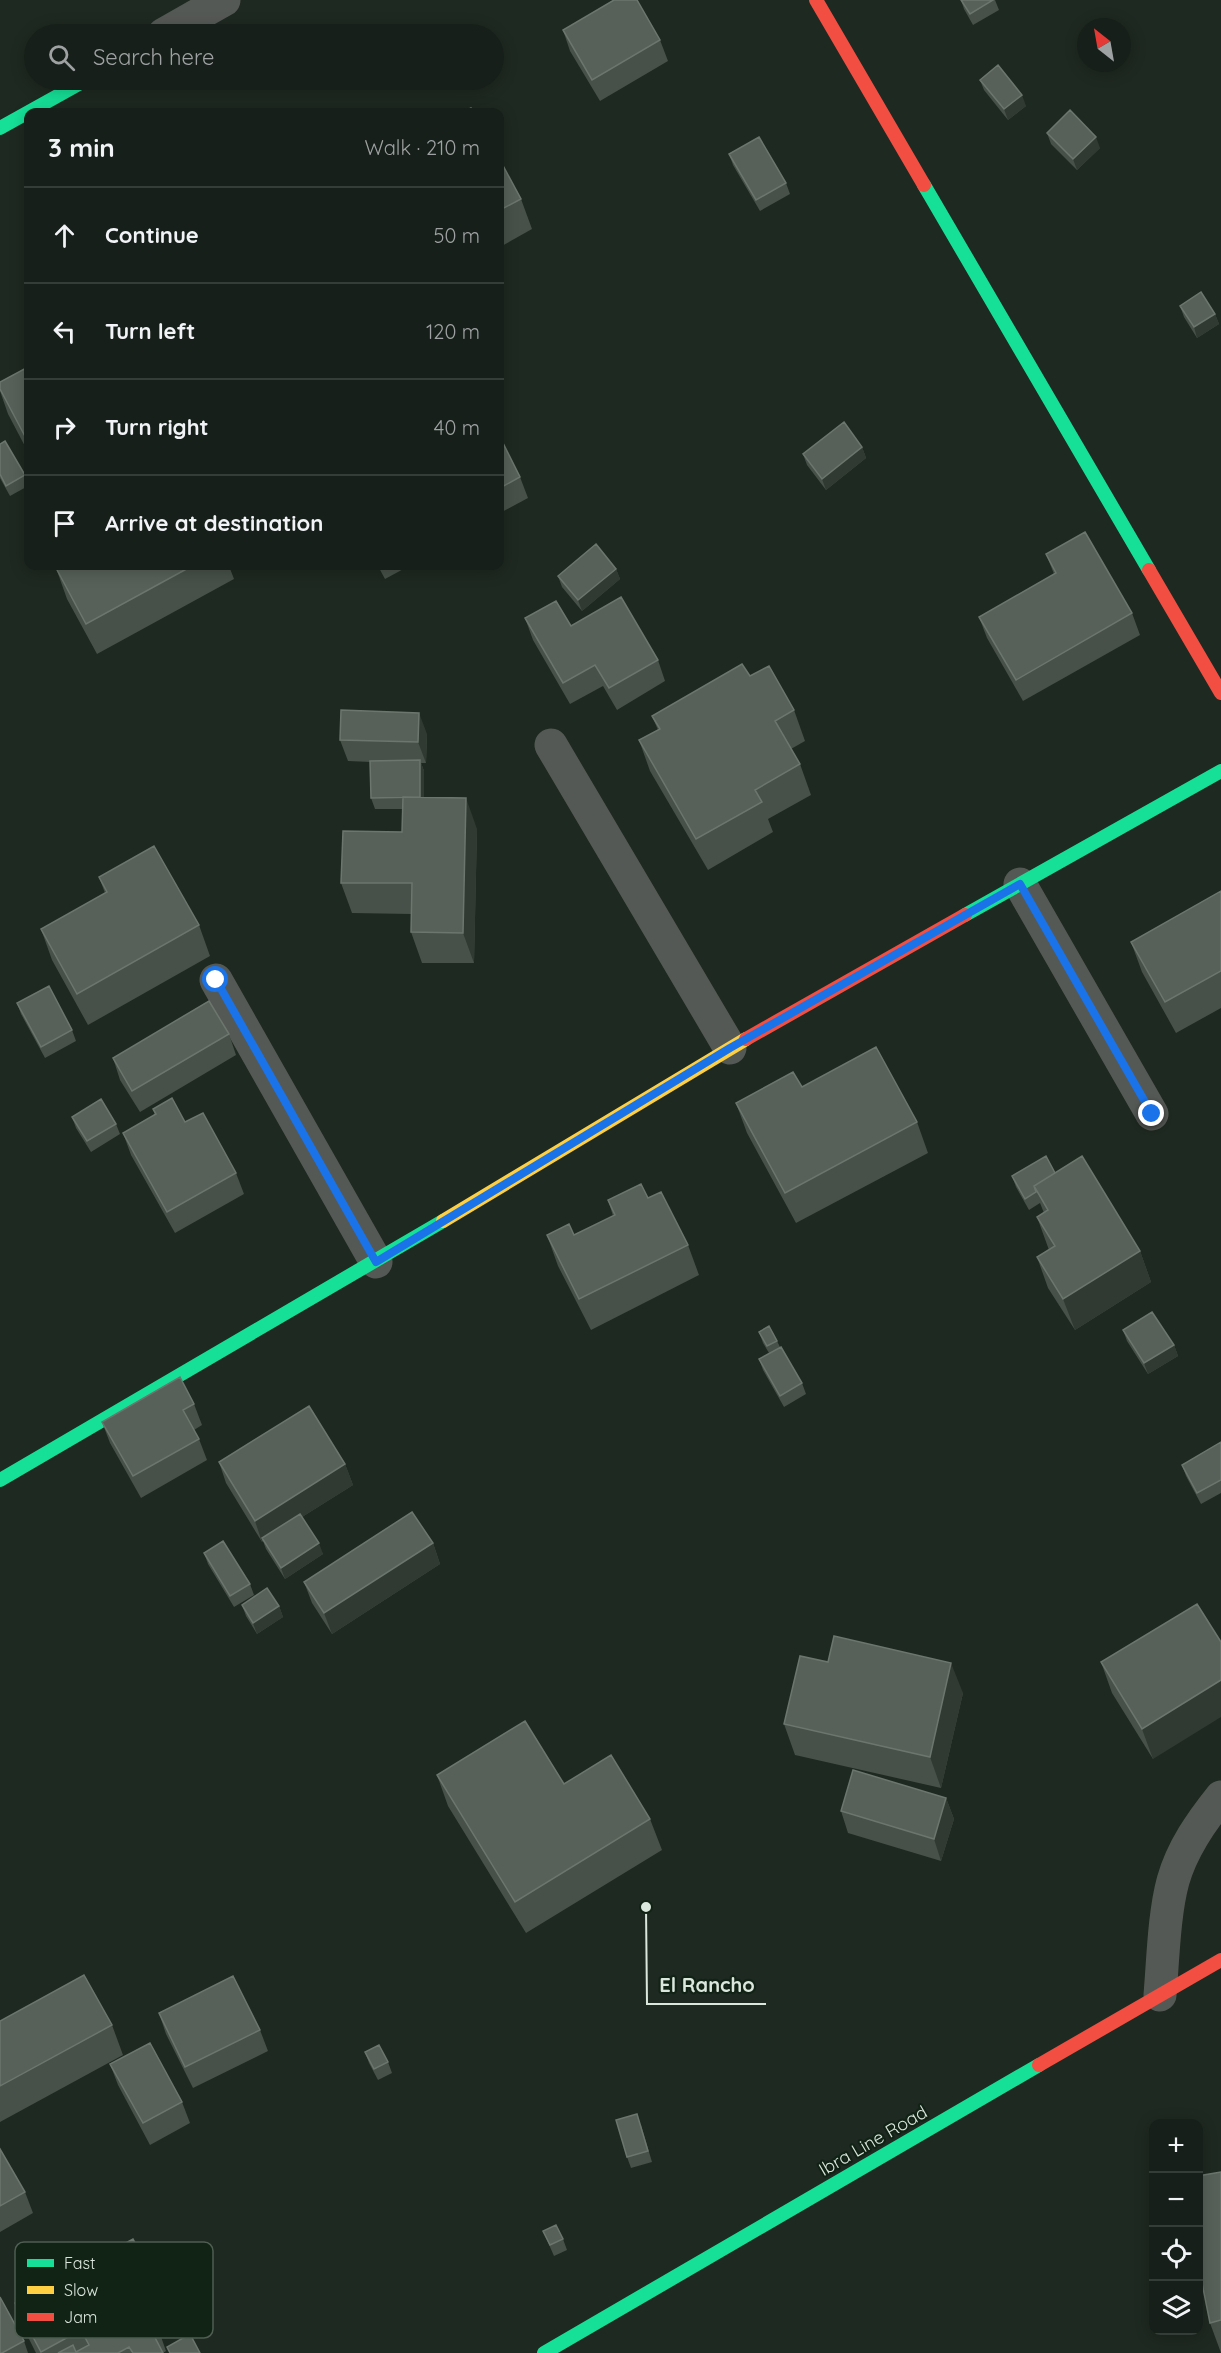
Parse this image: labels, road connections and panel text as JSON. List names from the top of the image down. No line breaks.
{"streets":{"street":["Ibra Line Road"]},"places":["El Rancho"],"legend":["Fast","Slow","Jam"],"north":"top left","page":{"search":"Search here","heading":["3 min","Walk · 210 m"],"list":[["Continue","50 m"],["Turn left","120 m"],["Turn right","40 m"],"Arrive at destination"],"map_buttons":["+","−"]}}
